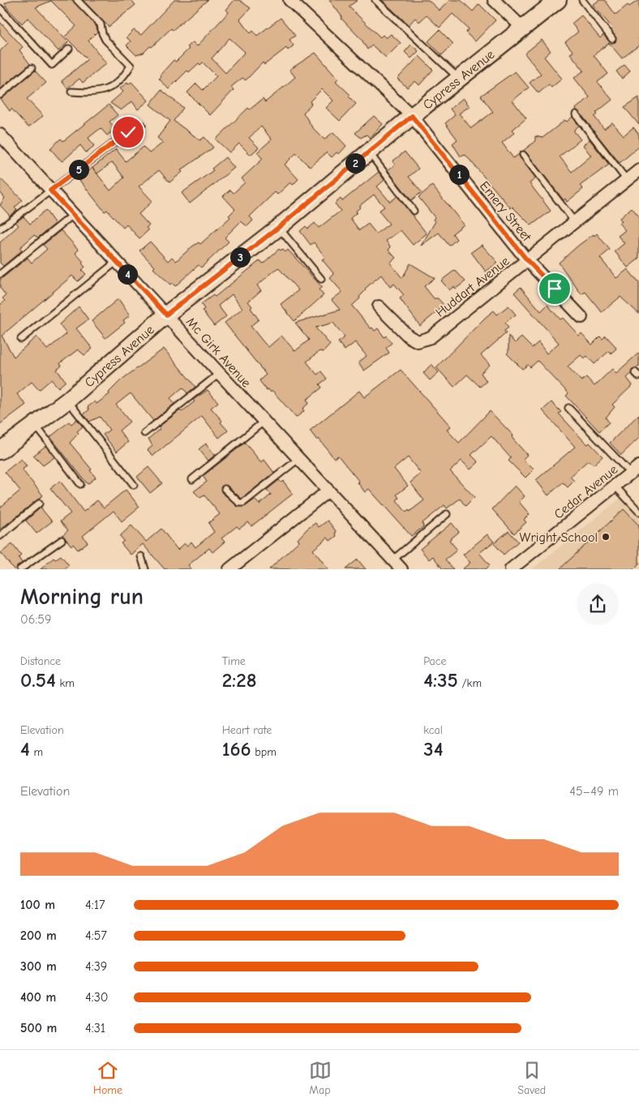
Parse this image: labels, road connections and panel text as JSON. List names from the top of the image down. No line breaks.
{"streets":{"street":["Cypress Avenue","Emery Street","Huddart Avenue","Mc Girk Avenue","Cedar Avenue"]},"crossings":[["Cypress Avenue","Emery Street"],["Cypress Avenue","Mc Girk Avenue"],["Emery Street","Huddart Avenue"]],"places":["Wright School"],"page":{"pins":["2","5","1","3","4"],"heading":["Morning run","06:59"],"stats":[["Distance","0.54 km"],["Time","2:28"],["Pace","4:35 /km"],["Elevation","4 m"],["Heart rate","166 bpm"],["kcal","34"]],"chart":["Elevation","45–49 m"],"list":[{"name":"100 m","note":"4:17"},{"name":"200 m","note":"4:57"},{"name":"300 m","note":"4:39"},{"name":"400 m","note":"4:30"},{"name":"500 m","note":"4:31"}],"tabs":["Home","Map","Saved"]}}
